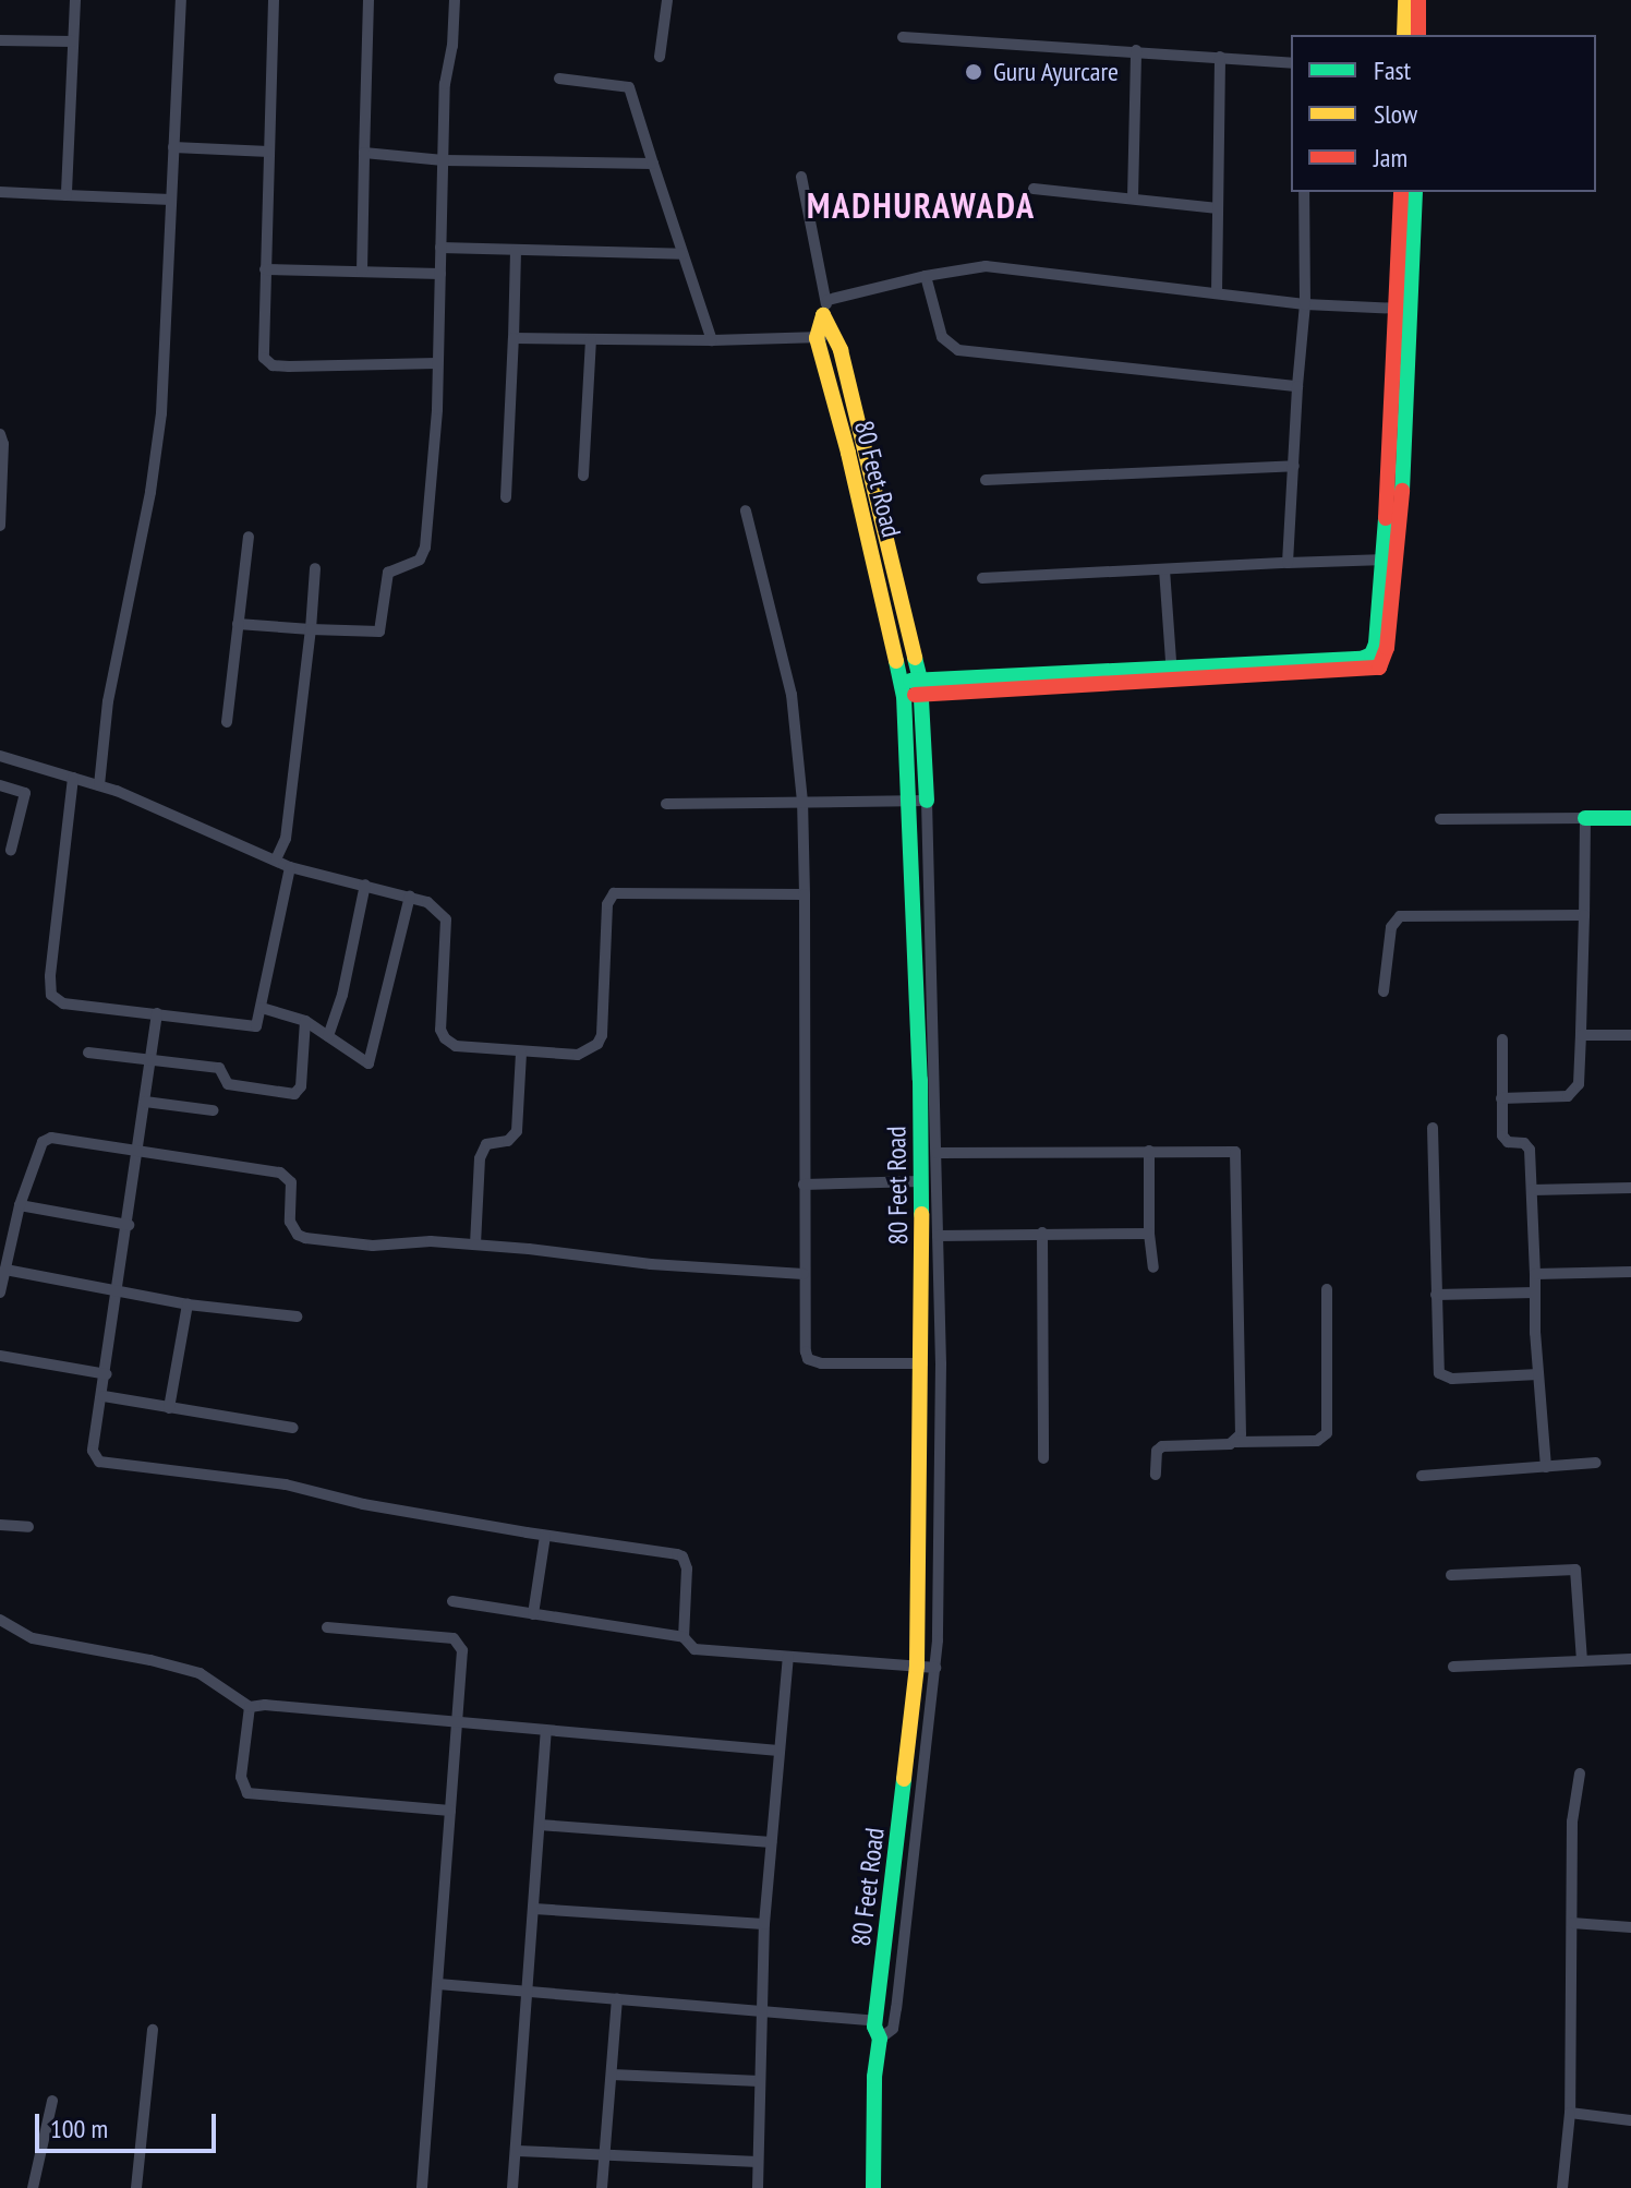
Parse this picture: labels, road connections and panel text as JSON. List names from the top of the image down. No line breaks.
{"streets":{"street":["80 Feet Road"]},"districts":["MADHURAWADA"],"places":["Guru Ayurcare"],"legend":["Fast","Slow","Jam"],"scale_bar":"100 m"}
